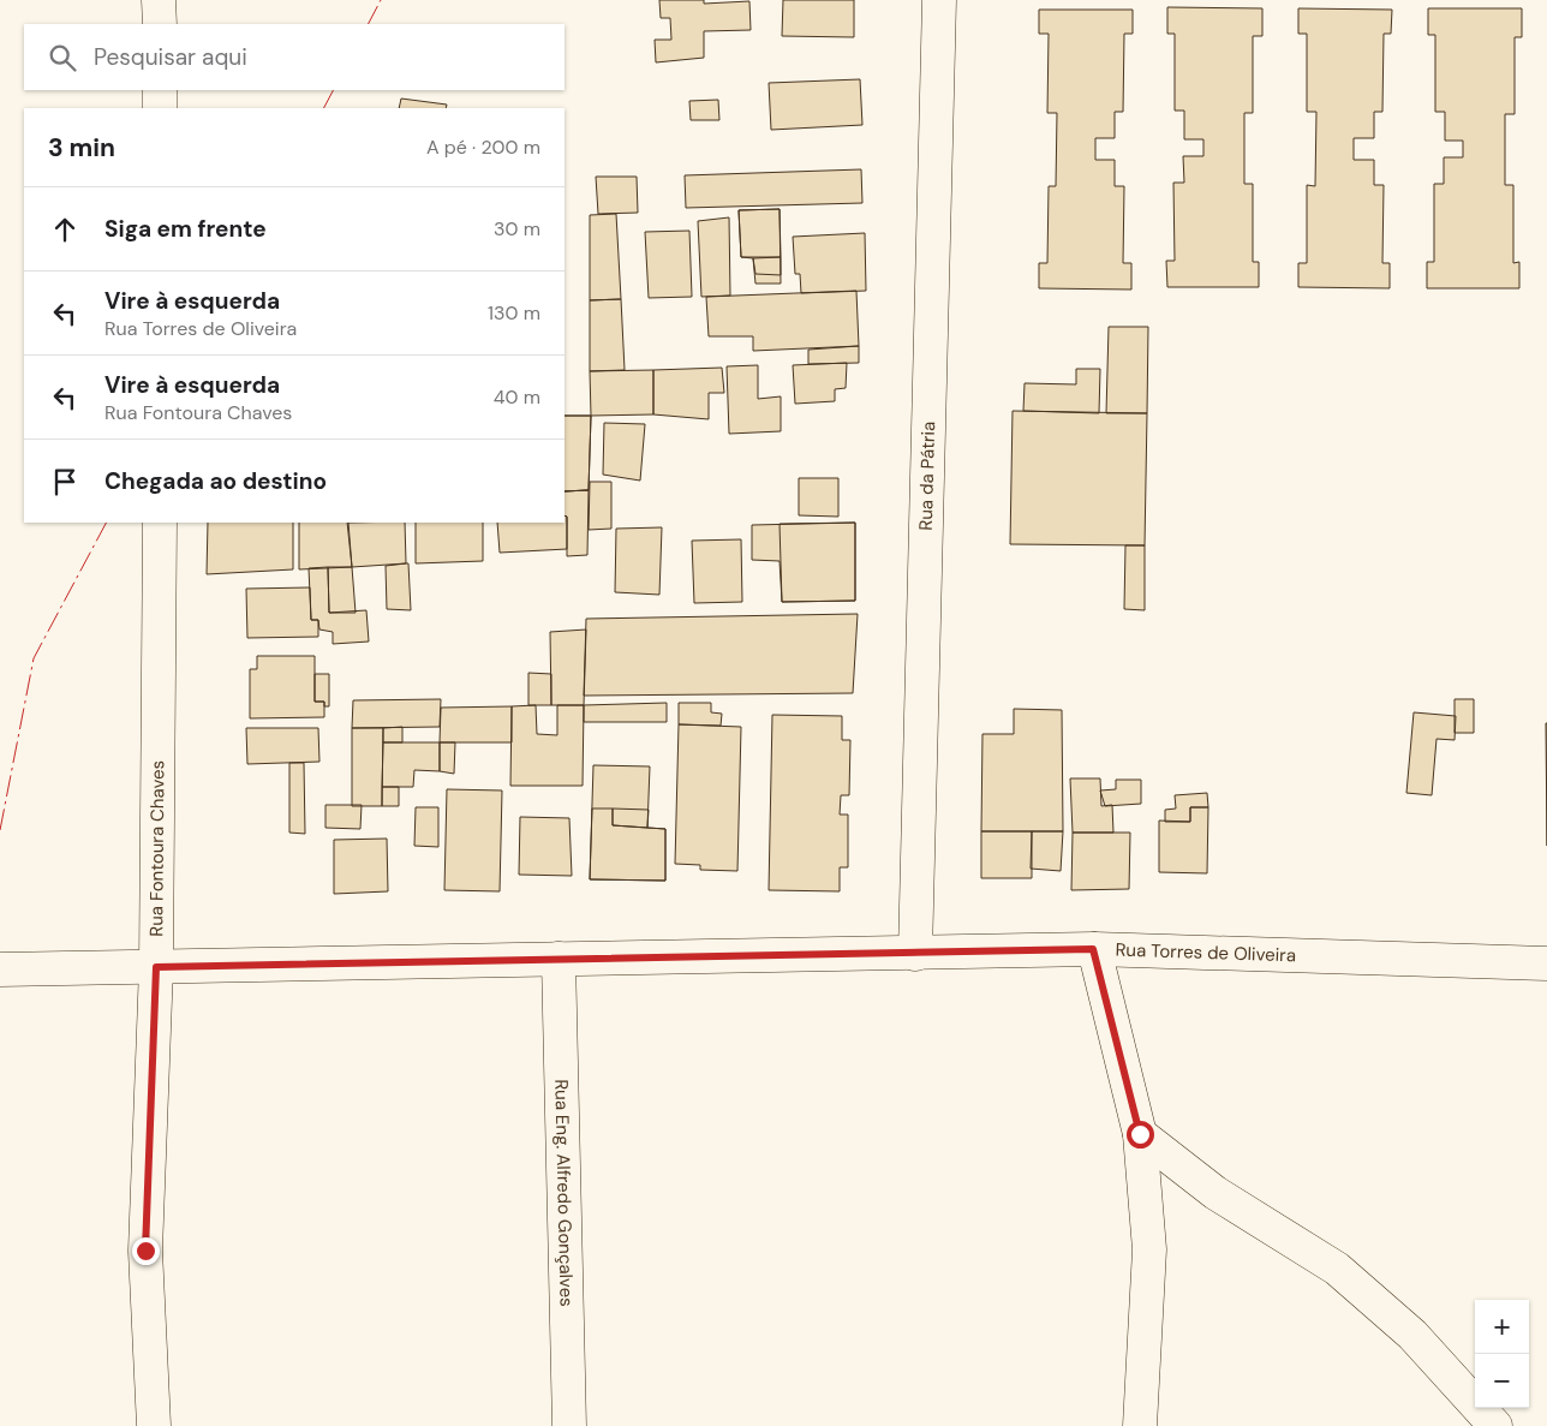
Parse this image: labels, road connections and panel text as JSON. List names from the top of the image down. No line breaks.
{"streets":{"street":["Rua da Pátria","Rua Fontoura Chaves","Rua Torres de Oliveira","Rua Eng. Alfredo Gonçalves"]},"crossings":[["Rua da Pátria","Rua Torres de Oliveira"],["Rua Fontoura Chaves","Rua Torres de Oliveira"],["Rua Torres de Oliveira","Rua Eng. Alfredo Gonçalves"]],"page":{"search":"Pesquisar aqui","heading":["3 min","A pé · 200 m"],"list":[["Siga em frente","30 m"],["Vire à esquerda","Rua Torres de Oliveira","130 m"],["Vire à esquerda","Rua Fontoura Chaves","40 m"],"Chegada ao destino"],"map_buttons":["+","−"]}}
